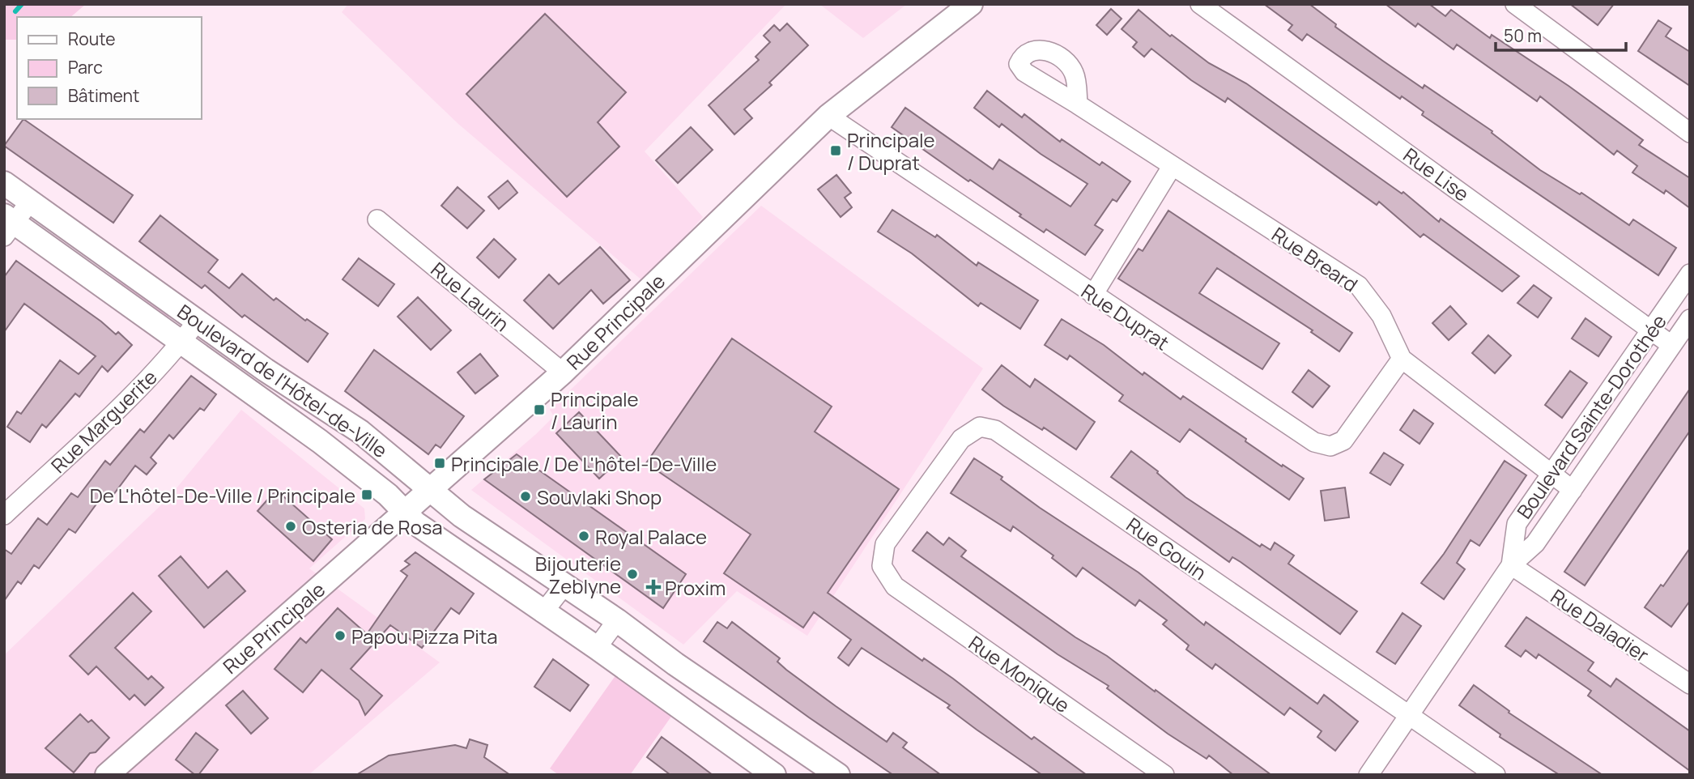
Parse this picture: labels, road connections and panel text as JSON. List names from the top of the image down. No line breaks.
{"streets":{"street":["Rue Lise","Rue Breard","Rue Laurin","Rue Duprat","Rue Principale","Boulevard de l'Hôtel-de-Ville","Boulevard Sainte-Dorothée","Rue Marguerite","Rue Gouin","Rue Daladier","Rue Monique"]},"crossings":[["Rue Lise","Boulevard Sainte-Dorothée"],["Rue Breard","Rue Duprat"],["Rue Breard","Boulevard Sainte-Dorothée"],["Rue Laurin","Rue Principale"],["Rue Duprat","Rue Principale"],["Rue Principale","Boulevard de l'Hôtel-de-Ville"],["Boulevard de l'Hôtel-de-Ville","Rue Marguerite"],["Boulevard Sainte-Dorothée","Rue Gouin"],["Boulevard Sainte-Dorothée","Rue Daladier"],["Rue Gouin","Rue Monique"]],"places":{"transit":["Principale / Duprat","Principale / Laurin","Principale / De L'hôtel-De-Ville","De L'hôtel-De-Ville / Principale"],"other":["Souvlaki Shop","Osteria de Rosa","Royal Palace","Bijouterie Zeblyne","Papou Pizza Pita"],"health":["Proxim"]},"legend":["Route","Parc","Bâtiment"],"scale_bar":"50 m"}
